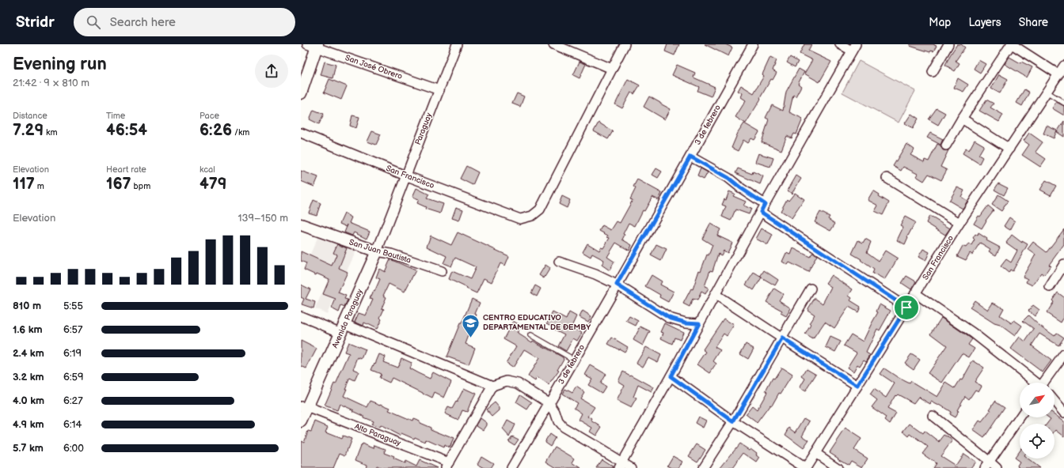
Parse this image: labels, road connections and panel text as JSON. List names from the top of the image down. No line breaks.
{"streets":{"street":["San José Obrero","3 de febrero","Paraguay","San Francisco","San Juan Bautista","Avenida Paraguay","Alto Paraguay"]},"crossings":[["San José Obrero","Paraguay"],["Paraguay","San Francisco"],["Paraguay","Avenida Paraguay"],["San Juan Bautista","Avenida Paraguay"],["Avenida Paraguay","Alto Paraguay"]],"places":{"school or university":["CENTRO EDUCATIVO DEPARTAMENTAL DE ÐEMBY"]},"north":"top right","page":{"header":"Stridr","search":"Search here","nav":["Map","Layers","Share"],"heading":["Evening run","21:42 · 9 × 810 m"],"stats":[["Distance","7.29 km"],["Time","46:54"],["Pace","6:26 /km"],["Elevation","117 m"],["Heart rate","167 bpm"],["kcal","479"]],"chart":["Elevation","139–150 m"],"list":[{"name":"810 m","note":"5:55"},{"name":"1.6 km","note":"6:57"},{"name":"2.4 km","note":"6:19"},{"name":"3.2 km","note":"6:59"},{"name":"4.0 km","note":"6:27"},{"name":"4.9 km","note":"6:14"},{"name":"5.7 km","note":"6:00"}]}}
